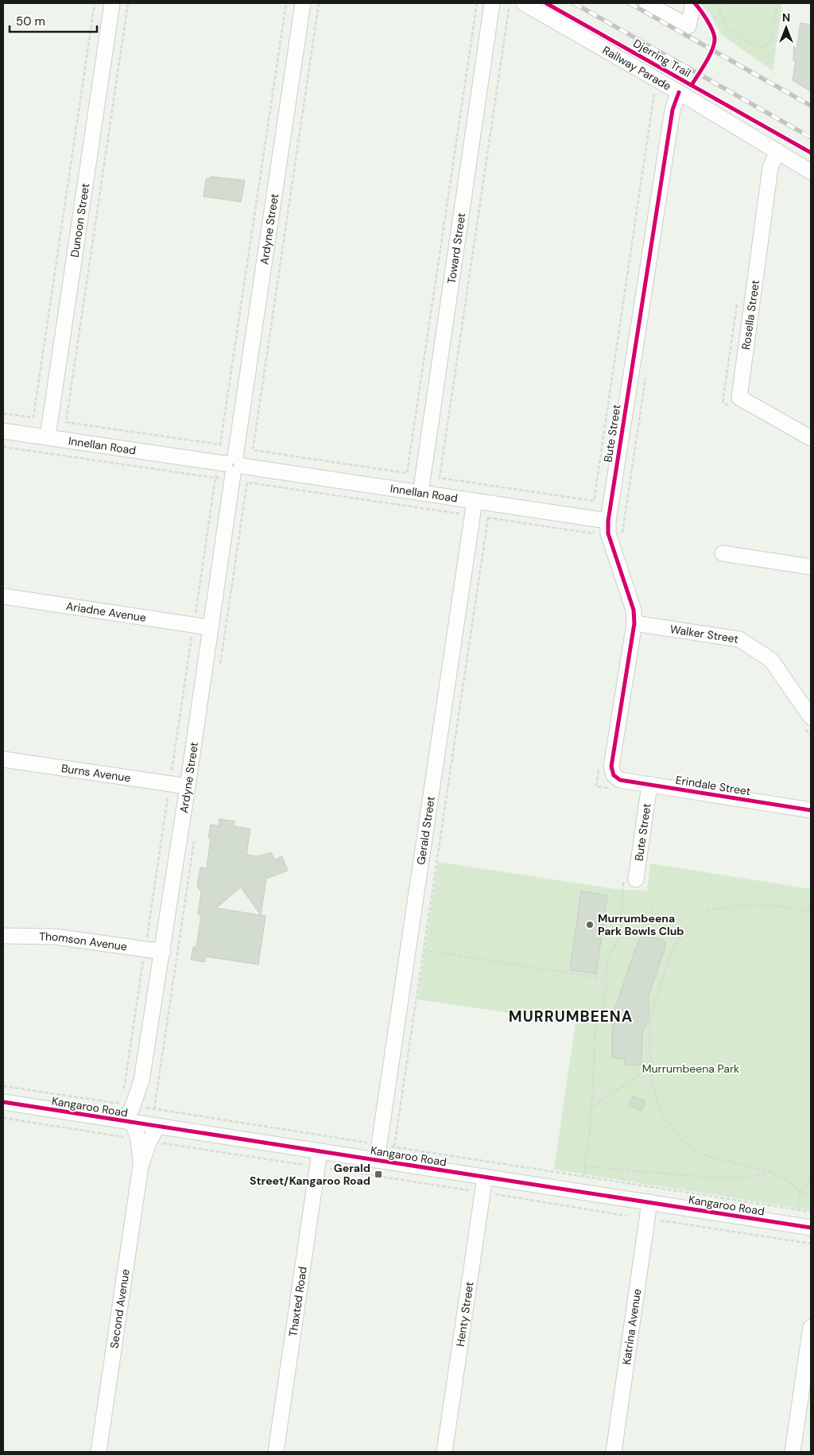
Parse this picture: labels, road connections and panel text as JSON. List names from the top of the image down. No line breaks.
{"streets":{"street":["Railway Parade","Dunoon Street","Ardyne Street","Toward Street","Rosella Street","Bute Street","Innellan Road","Ariadne Avenue","Walker Street","Burns Avenue","Erindale Street","Gerald Street","Thomson Avenue","Kangaroo Road","Thaxted Road","Second Avenue","Henty Street","Katrina Avenue"],"cycle path":["Djerring Trail"]},"crossings":[["Railway Parade","Rosella Street"],["Railway Parade","Bute Street"],["Dunoon Street","Innellan Road"],["Ardyne Street","Innellan Road"],["Ardyne Street","Ariadne Avenue"],["Ardyne Street","Burns Avenue"],["Ardyne Street","Thomson Avenue"],["Ardyne Street","Kangaroo Road"],["Ardyne Street","Second Avenue"],["Toward Street","Innellan Road"],["Bute Street","Innellan Road"],["Bute Street","Walker Street"],["Bute Street","Erindale Street"],["Innellan Road","Gerald Street"],["Gerald Street","Kangaroo Road"],["Kangaroo Road","Thaxted Road"],["Kangaroo Road","Second Avenue"],["Kangaroo Road","Henty Street"],["Kangaroo Road","Katrina Avenue"]],"districts":["MURRUMBEENA"],"parks":["Murrumbeena Park"],"places":{"other":["Murrumbeena Park Bowls Club"],"transit":["Gerald Street/Kangaroo Road"]},"scale_bar":"50 m","north":"top"}
